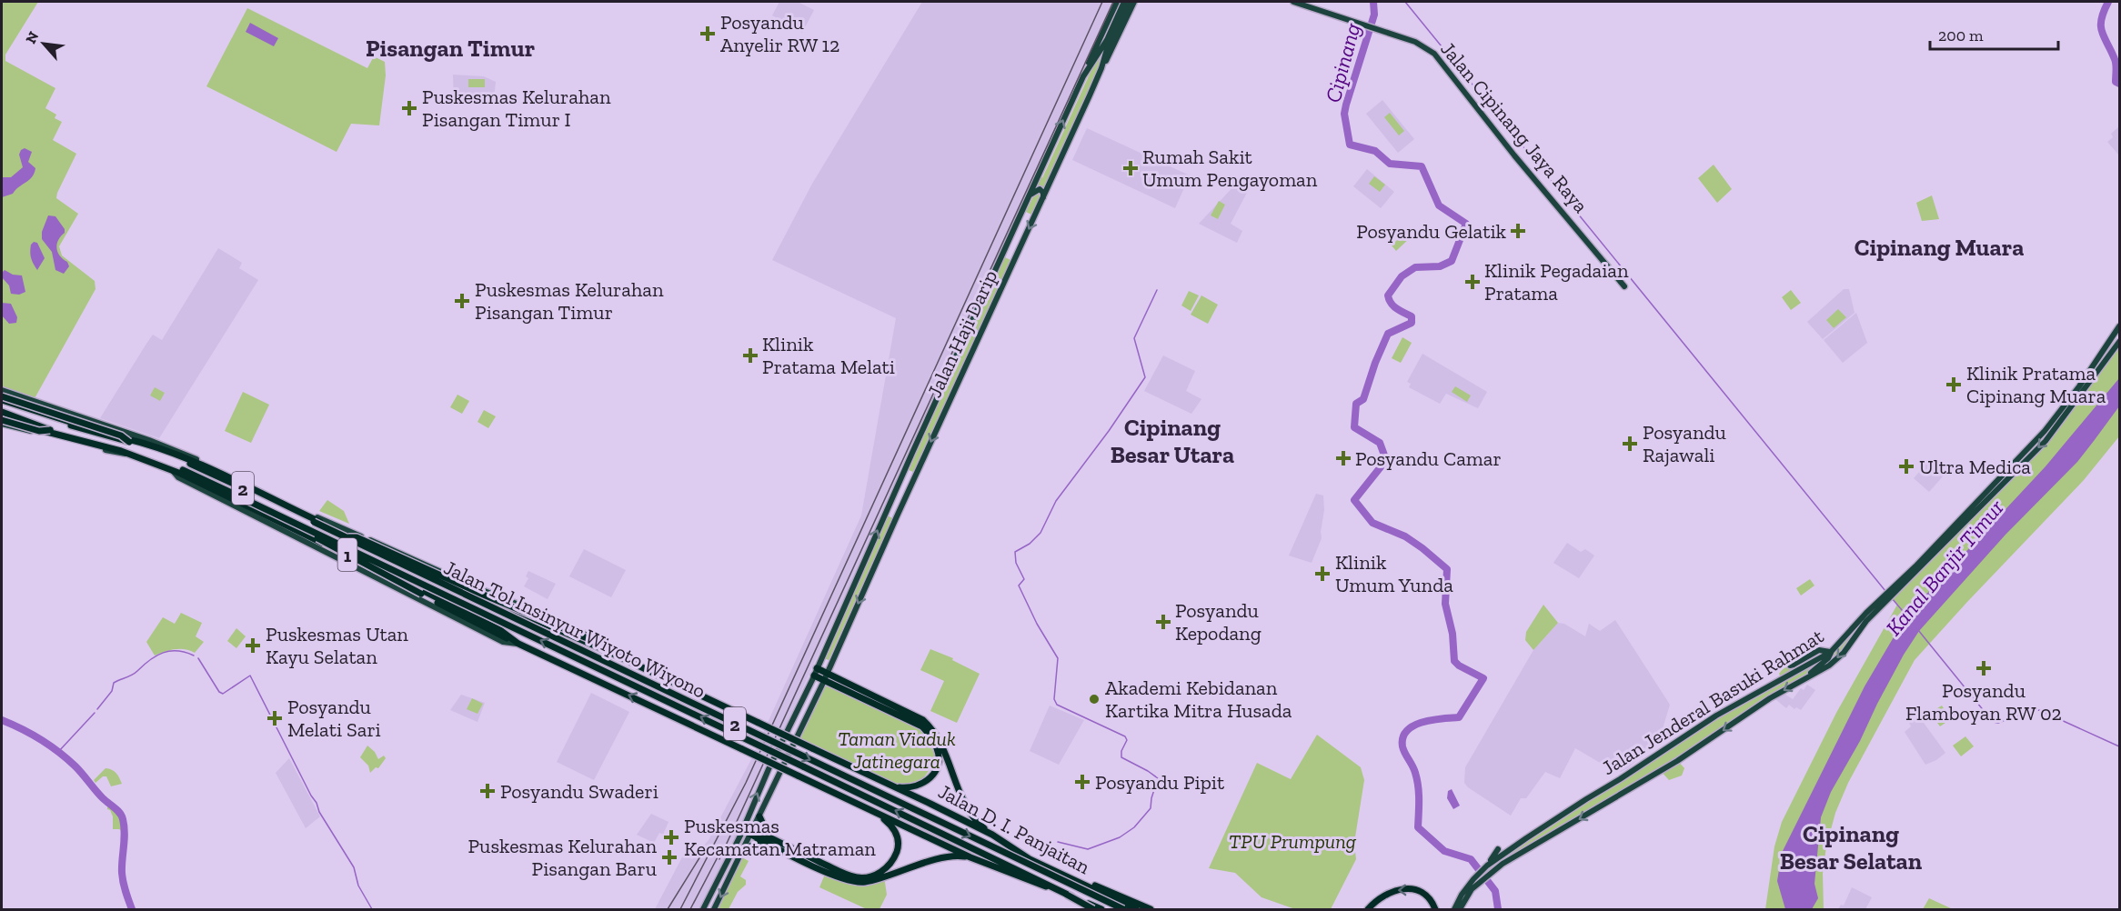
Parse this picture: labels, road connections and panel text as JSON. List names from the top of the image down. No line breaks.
{"streets":{"highway":["2","1","Jalan Tol Insinyur Wiyoto Wiyono","Jalan D. I. Panjaitan"],"main road":["Jalan Cipinang Jaya Raya","Jalan Haji Darip","Jalan Jenderal Basuki Rahmat"]},"crossings":[["1","Jalan Tol Insinyur Wiyoto Wiyono"],["1","Jalan D. I. Panjaitan"]],"districts":["Pisangan Timur","Cipinang Muara","Cipinang Besar Utara","Cipinang Besar Selatan"],"water":["Cipinang","Kanal Banjir Timur"],"parks":["Taman Viaduk Jatinegara","TPU Prumpung"],"places":{"health":["Posyandu Anyelir RW 12","Puskesmas Kelurahan Pisangan Timur I","Rumah Sakit Umum Pengayoman","Posyandu Gelatik","Klinik Pegadaian Pratama","Puskesmas Kelurahan Pisangan Timur","Klinik Pratama Melati","Klinik Pratama Cipinang Muara","Posyandu Rajawali","Posyandu Camar","Ultra Medica","Klinik Umum Yunda","Posyandu Kepodang","Puskesmas Utan Kayu Selatan","Posyandu Flamboyan RW 02","Posyandu Melati Sari","Posyandu Pipit","Posyandu Swaderi","Puskesmas Kecamatan Matraman","Puskesmas Kelurahan Pisangan Baru"],"other":["Akademi Kebidanan Kartika Mitra Husada"]},"scale_bar":"200 m","north":"top left"}
